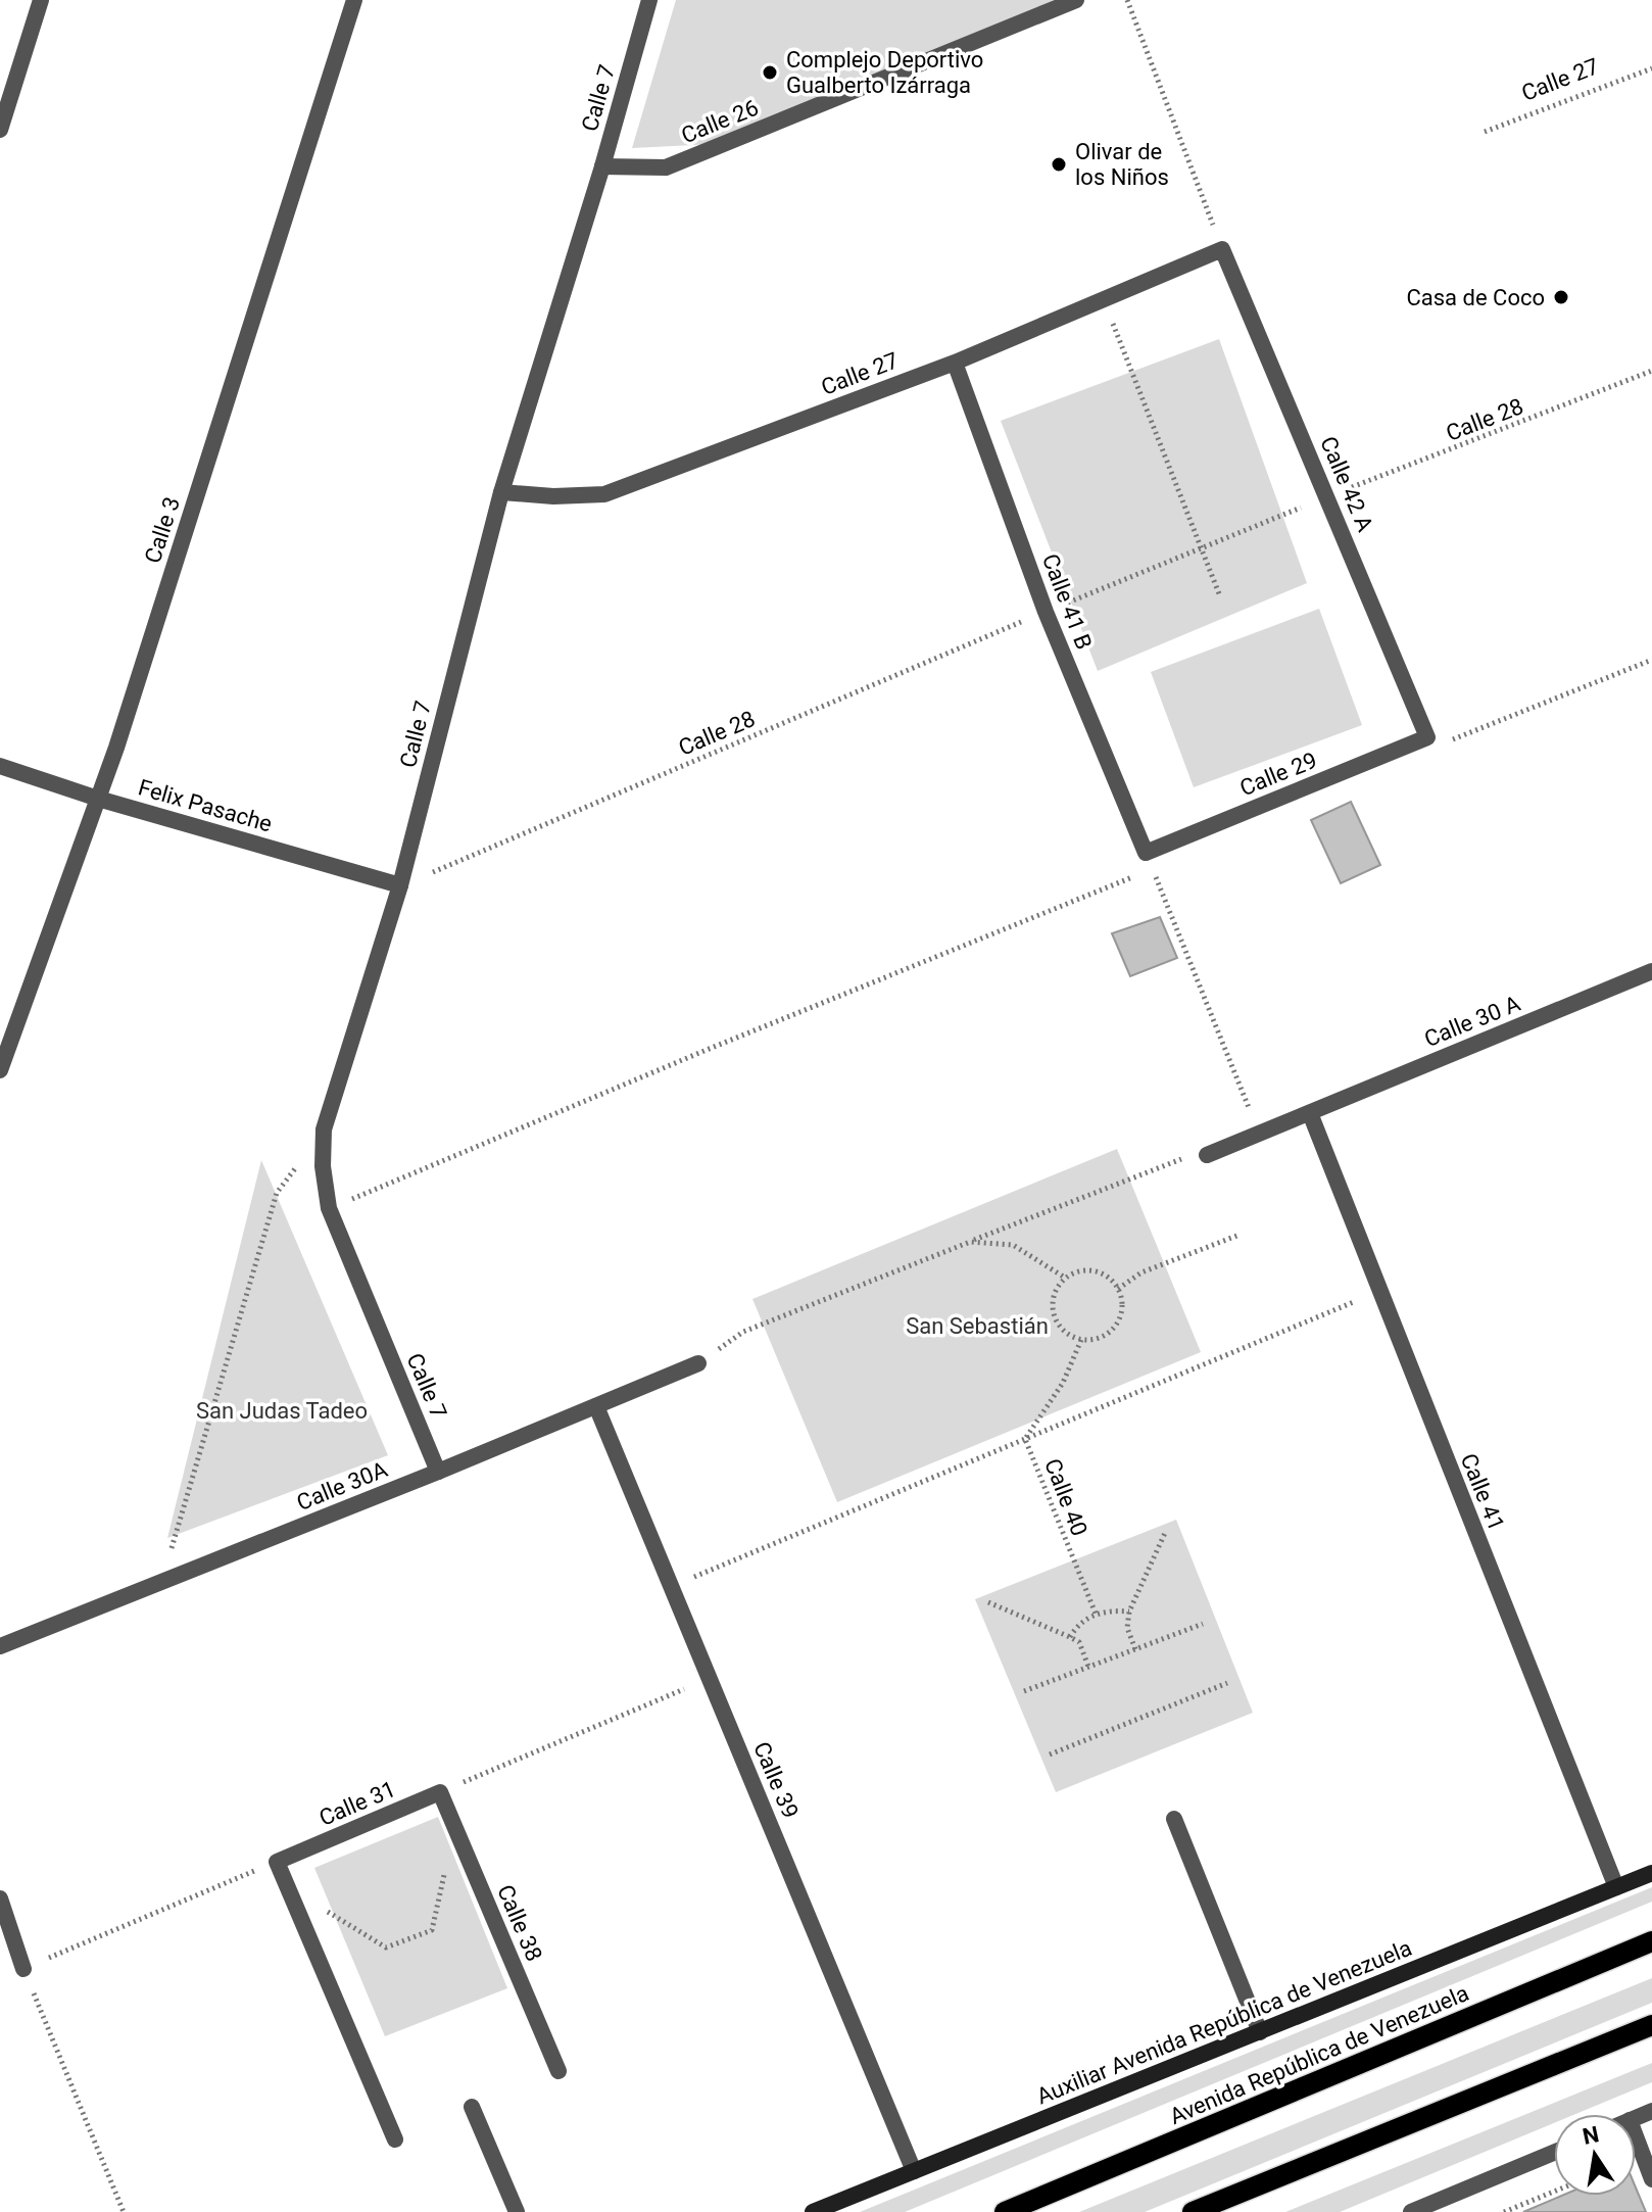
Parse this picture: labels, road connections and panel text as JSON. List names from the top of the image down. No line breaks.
{"streets":{"main road":["Avenida República de Venezuela"],"street":["Calle 27","Calle 7","Calle 26","Calle 42 A","Calle 3","Calle 41 B","Calle 29","Felix Pasache","Calle 30 A","Calle 30A","Calle 41","Calle 39","Calle 31","Calle 38","Auxiliar Avenida República de Venezuela"],"path":["Calle 28","Calle 40"]},"crossings":[["Calle 27","Calle 7"],["Calle 27","Calle 42 A"],["Calle 27","Calle 41 B"],["Calle 7","Calle 26"],["Calle 7","Calle 28"],["Calle 7","Felix Pasache"],["Calle 7","Calle 30A"],["Calle 28","Calle 42 A"],["Calle 28","Calle 41 B"],["Calle 28","Felix Pasache"],["Calle 42 A","Calle 29"],["Calle 3","Felix Pasache"],["Calle 41 B","Calle 29"],["Calle 30 A","Calle 41"],["Calle 30A","Calle 39"],["Calle 41","Auxiliar Avenida República de Venezuela"],["Calle 39","Auxiliar Avenida República de Venezuela"],["Calle 31","Calle 38"]],"parks":["San Sebastián","San Judas Tadeo"],"places":["Complejo Deportivo Gualberto Izárraga","Olivar de los Niños","Casa de Coco"],"north":"top"}
